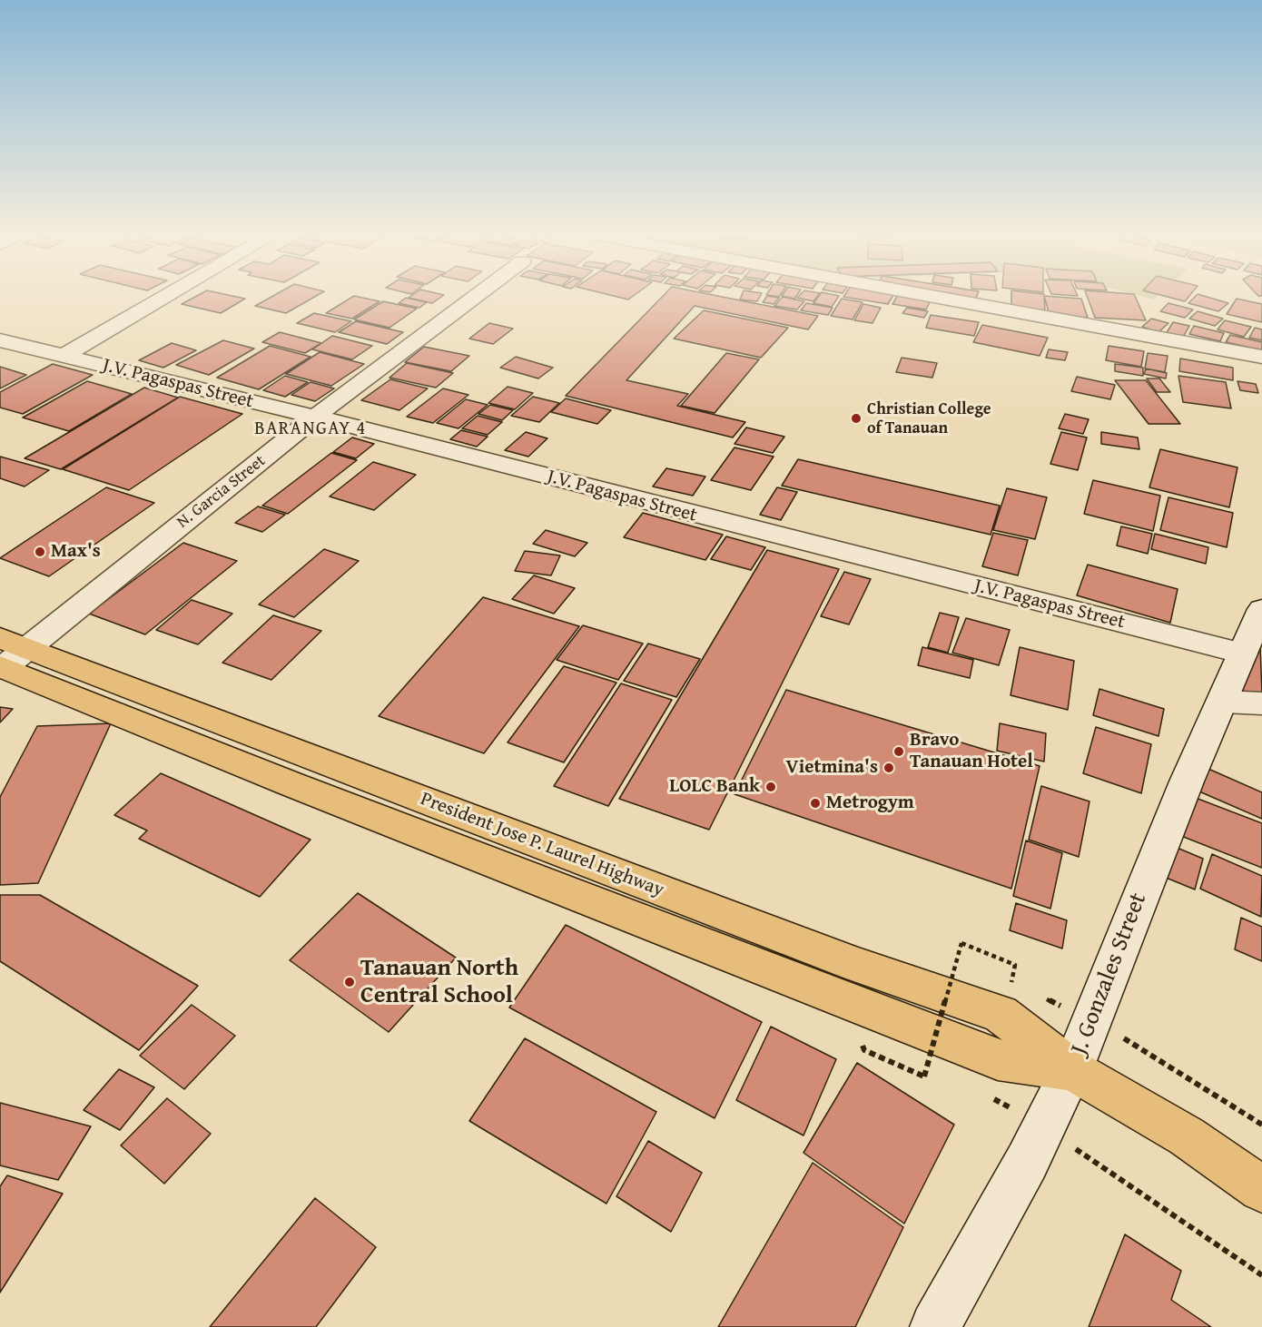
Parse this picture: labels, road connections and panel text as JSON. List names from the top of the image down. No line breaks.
{"streets":{"highway":["President Jose P. Laurel Highway"],"street":["J.V. Pagaspas Street","N. Garcia Street","J. Gonzales Street"]},"crossings":[["J.V. Pagaspas Street","N. Garcia Street"],["J.V. Pagaspas Street","J. Gonzales Street"],["N. Garcia Street","President Jose P. Laurel Highway"],["President Jose P. Laurel Highway","J. Gonzales Street"]],"districts":["BARANGAY 4"],"places":["Christian College of Tanauan","Max's","Bravo Tanauan Hotel","Vietmina's","LOLC Bank","Metrogym","Tanauan North Central School"]}
